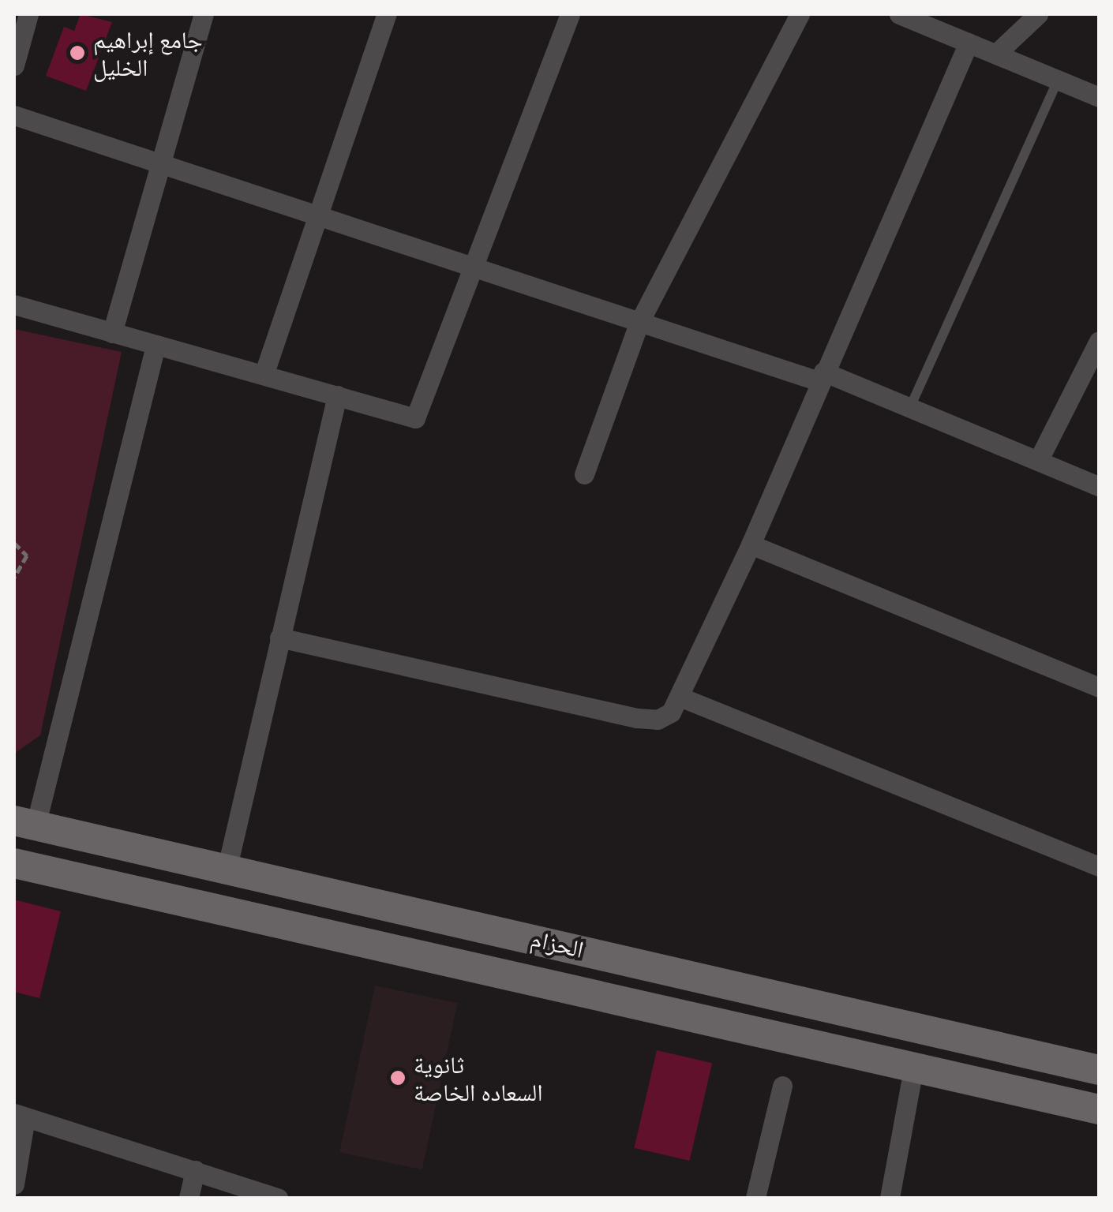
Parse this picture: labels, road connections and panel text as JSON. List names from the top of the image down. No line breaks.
{"streets":{"main road":["الحزام"]},"places":["جامع إبراهيم الخليل","ثانوية السعاده الخاصة"]}
